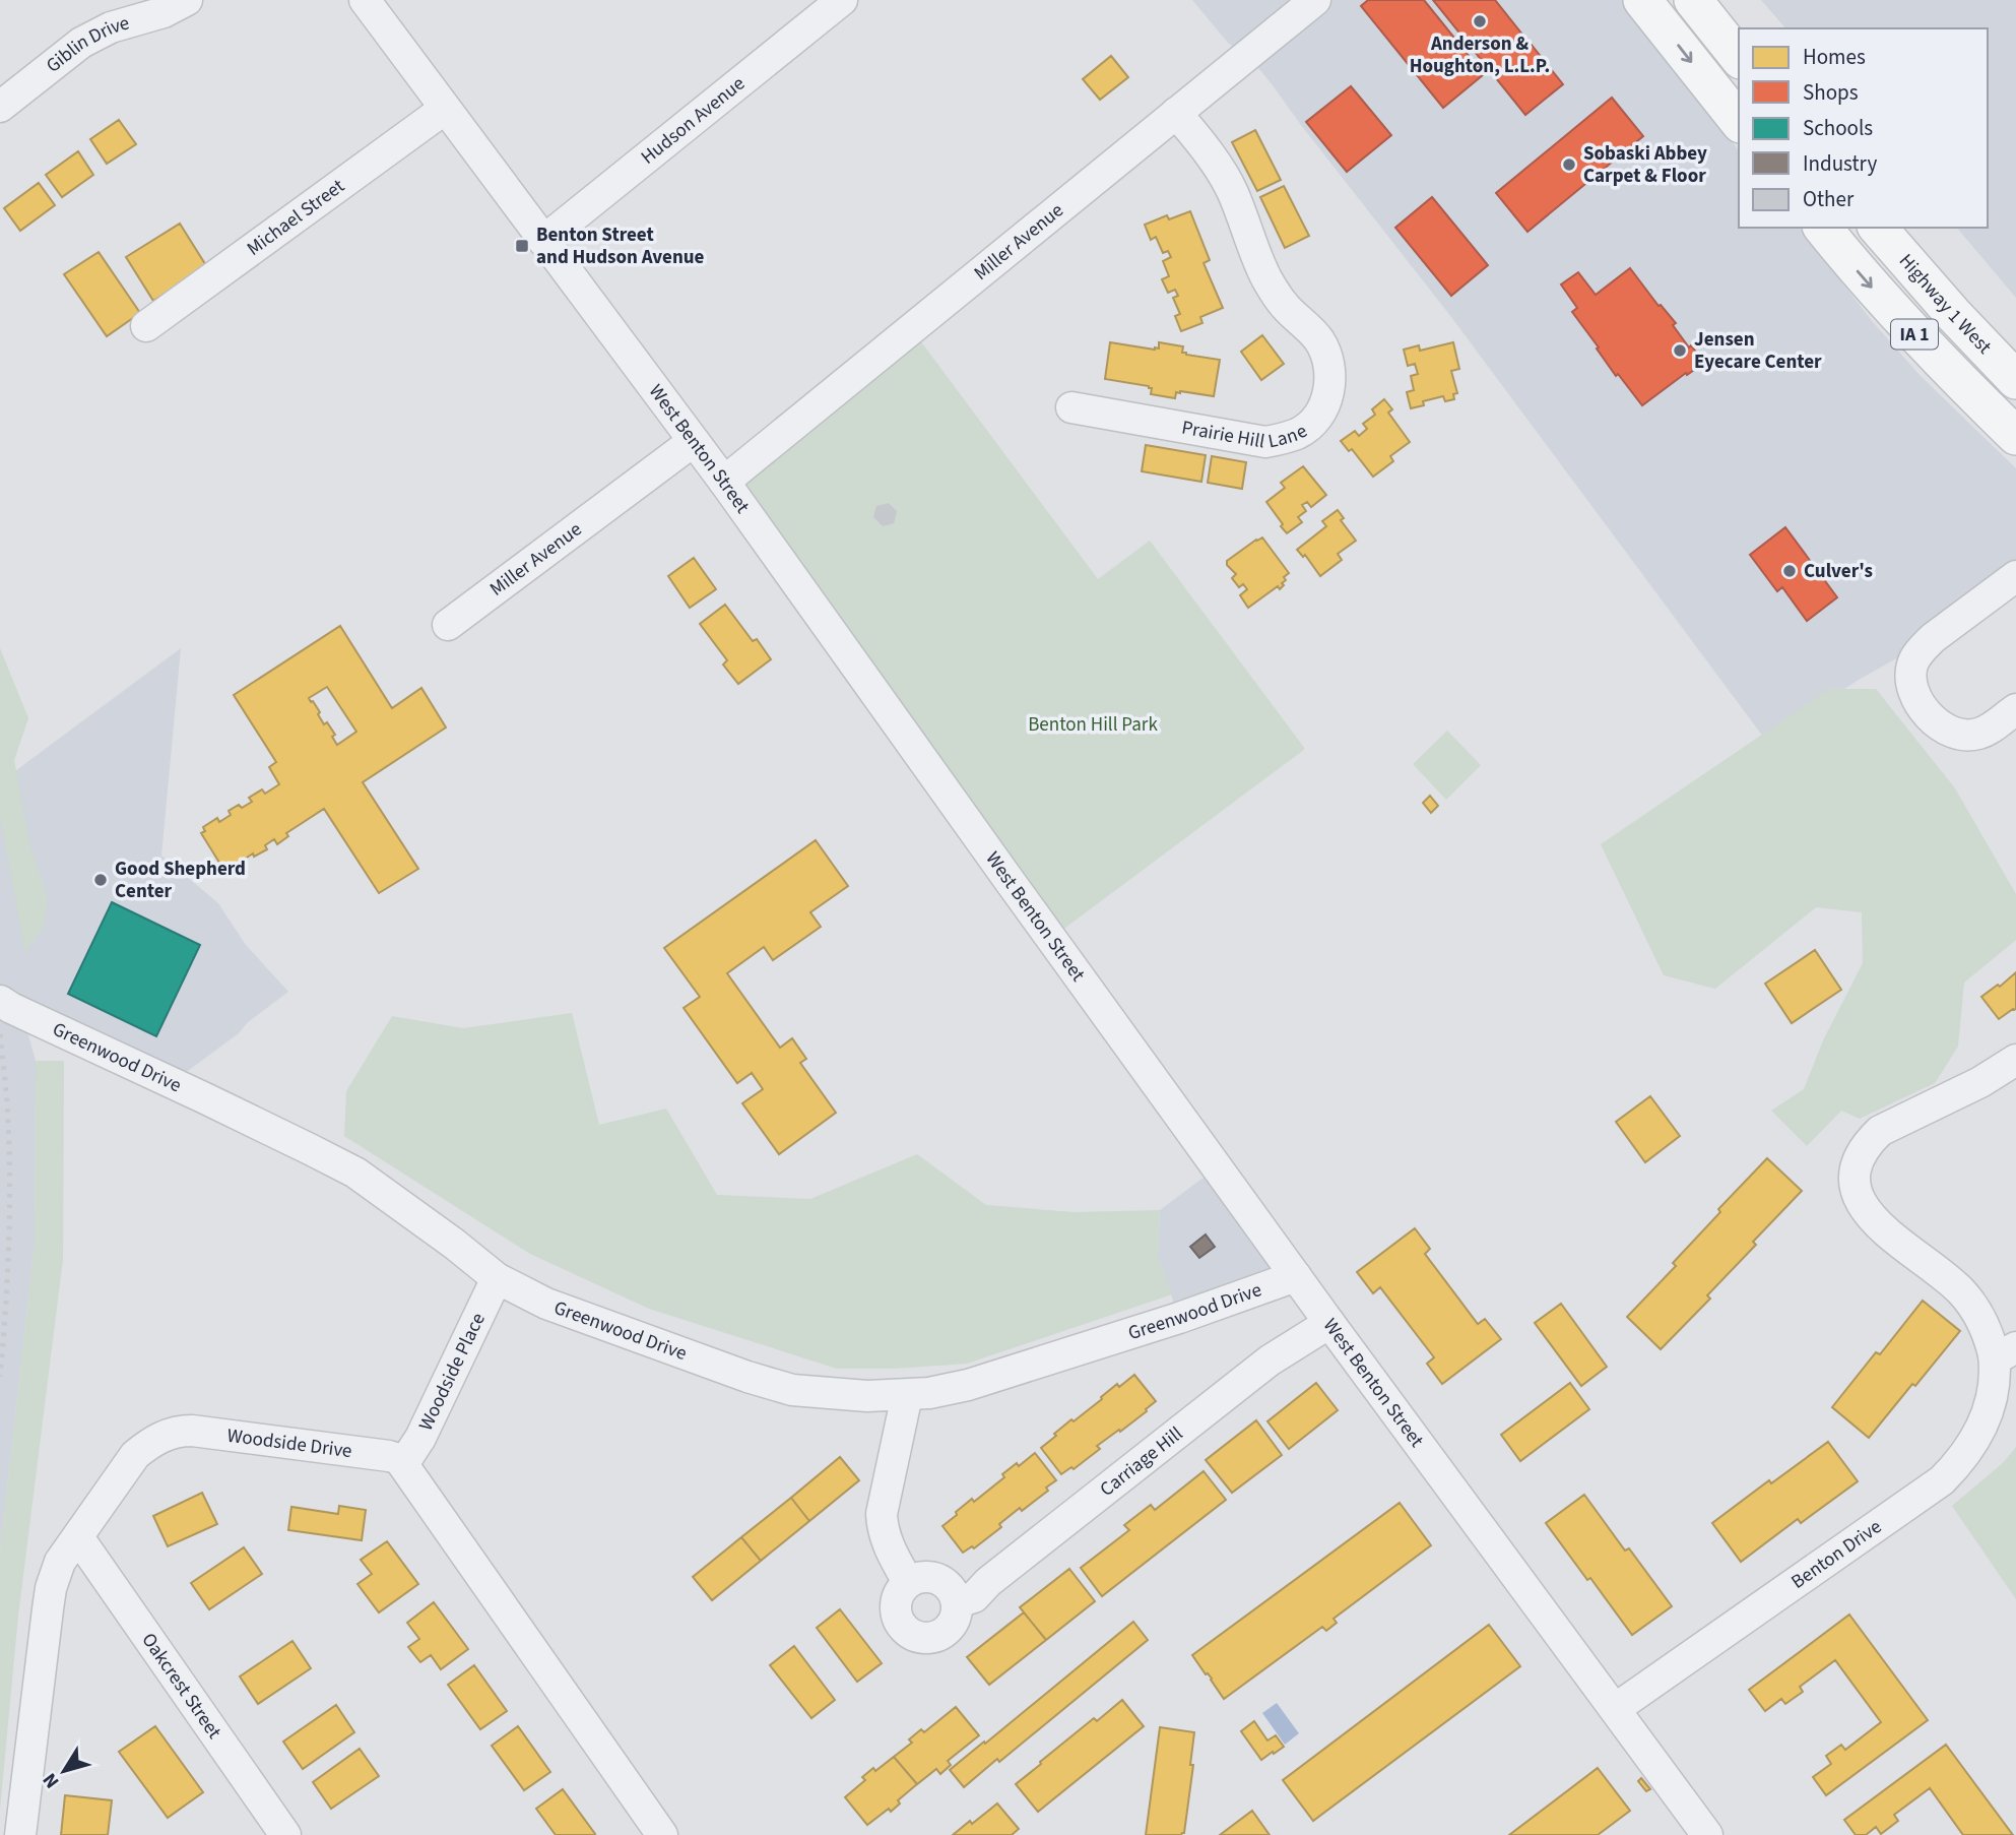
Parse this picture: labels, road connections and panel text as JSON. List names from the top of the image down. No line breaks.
{"streets":{"main road":["Highway 1 West","IA 1"],"street":["Giblin Drive","Hudson Avenue","Michael Street","Miller Avenue","Prairie Hill Lane","West Benton Street","Greenwood Drive","Woodside Place","Woodside Drive","Carriage Hill","Benton Drive","Oakcrest Street"]},"crossings":[["Hudson Avenue","West Benton Street"],["Michael Street","West Benton Street"],["Miller Avenue","Prairie Hill Lane"],["Miller Avenue","West Benton Street"],["West Benton Street","Greenwood Drive"],["West Benton Street","Carriage Hill"],["West Benton Street","Benton Drive"],["Greenwood Drive","Woodside Place"],["Woodside Place","Woodside Drive"],["Woodside Drive","Oakcrest Street"]],"parks":["Benton Hill Park"],"places":{"other":["Anderson & Houghton, L.L.P.","Sobaski Abbey Carpet & Floor","Jensen Eyecare Center","Culver's","Good Shepherd Center"],"transit":["Benton Street and Hudson Avenue"]},"legend":["Homes","Shops","Schools","Industry","Other"],"north":"bottom left"}
